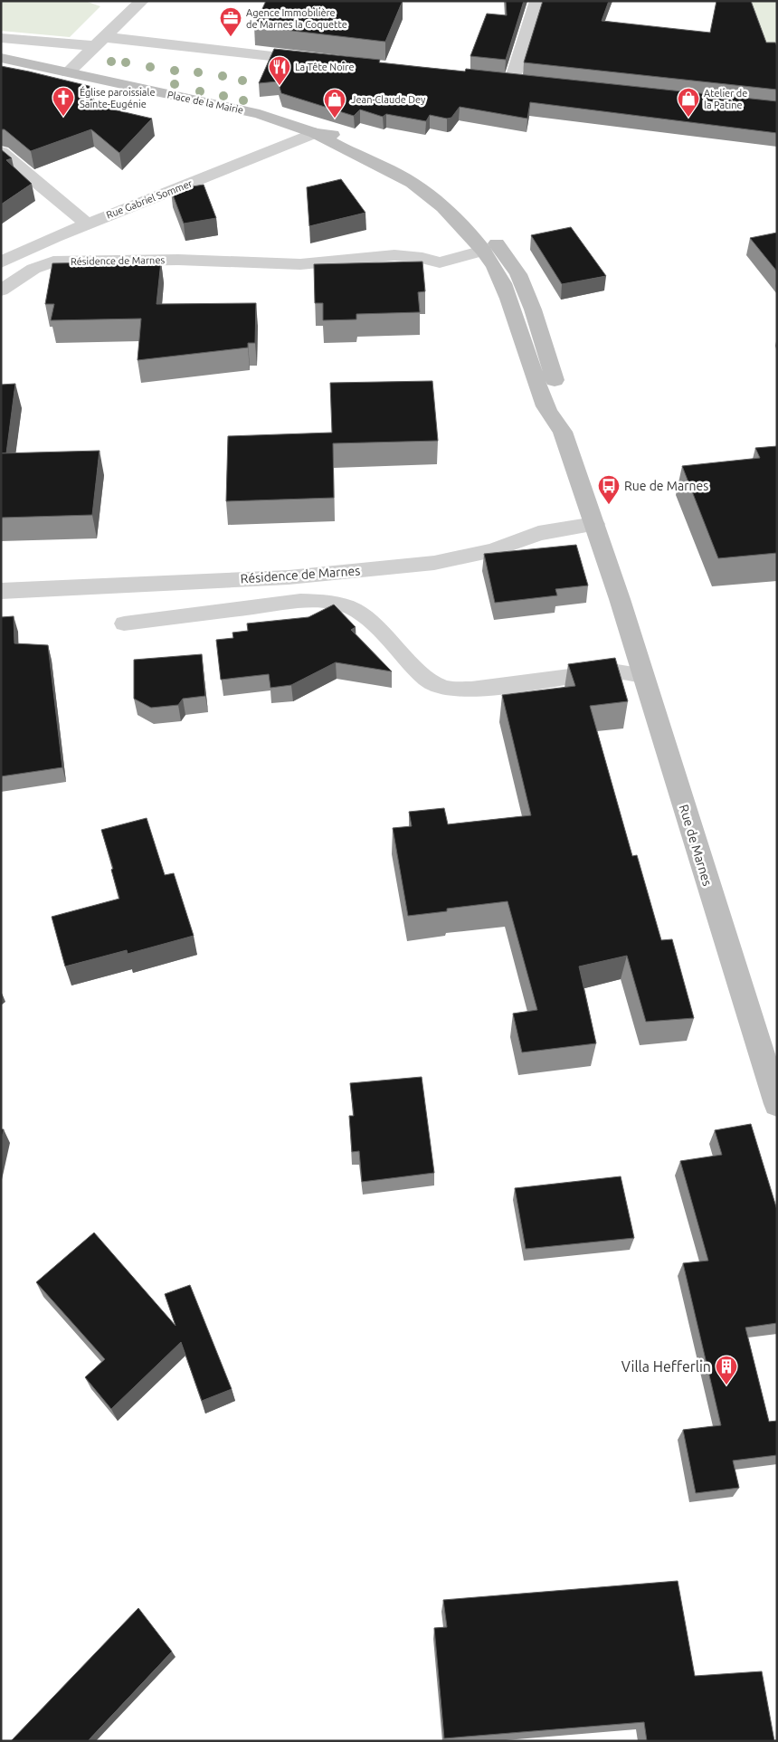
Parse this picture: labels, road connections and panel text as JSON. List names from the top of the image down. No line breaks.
{"streets":{"main road":["Place de la Mairie","Rue de Marnes"],"street":["Rue Gabriel Sommer","Résidence de Marnes"]},"crossings":[["Place de la Mairie","Rue Gabriel Sommer"],["Résidence de Marnes","Rue de Marnes"]],"places":{"office":["Agence Immobilière de Marnes la Coquette"],"restaurant":["La Tête Noire"],"church":["Église paroissiale Sainte-Eugénie"],"shop":["Atelier de la Patine","Jean-Claude Dey"],"bus stop":["Rue de Marnes"],"building":["Villa Hefferlin"]}}
